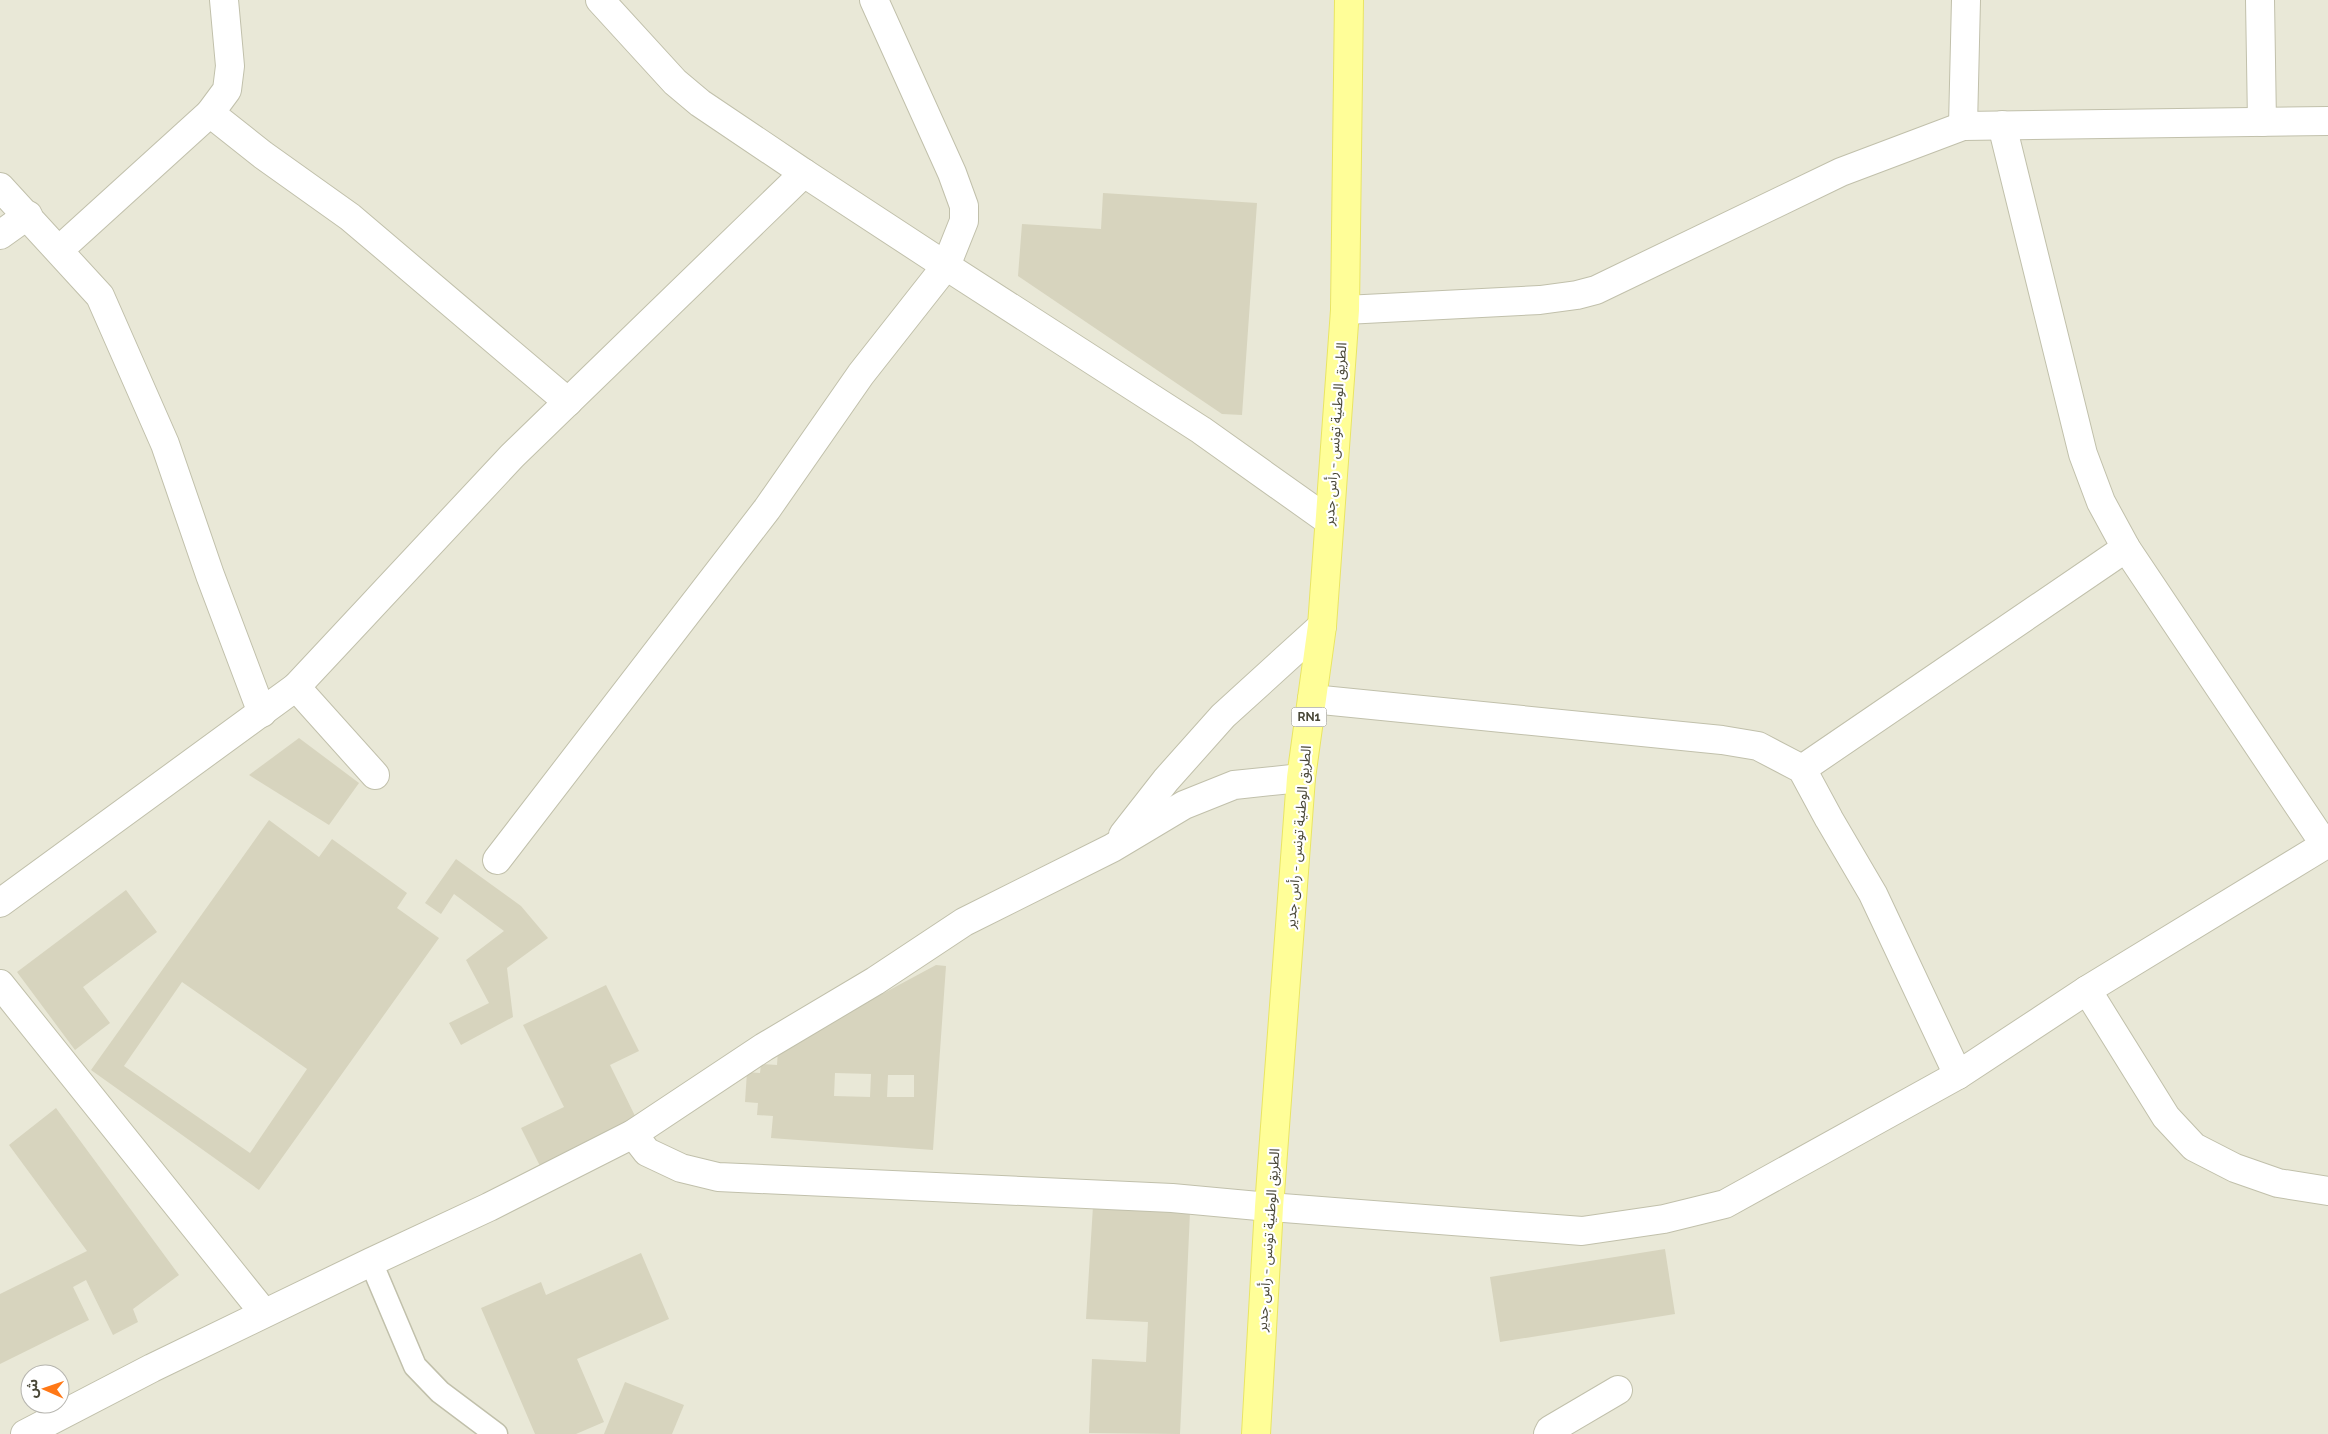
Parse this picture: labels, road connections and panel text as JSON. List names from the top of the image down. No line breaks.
{"streets":{"main road":["الطريق الوطنية تونس - رأس جدير","RN1"]},"north":"left"}
